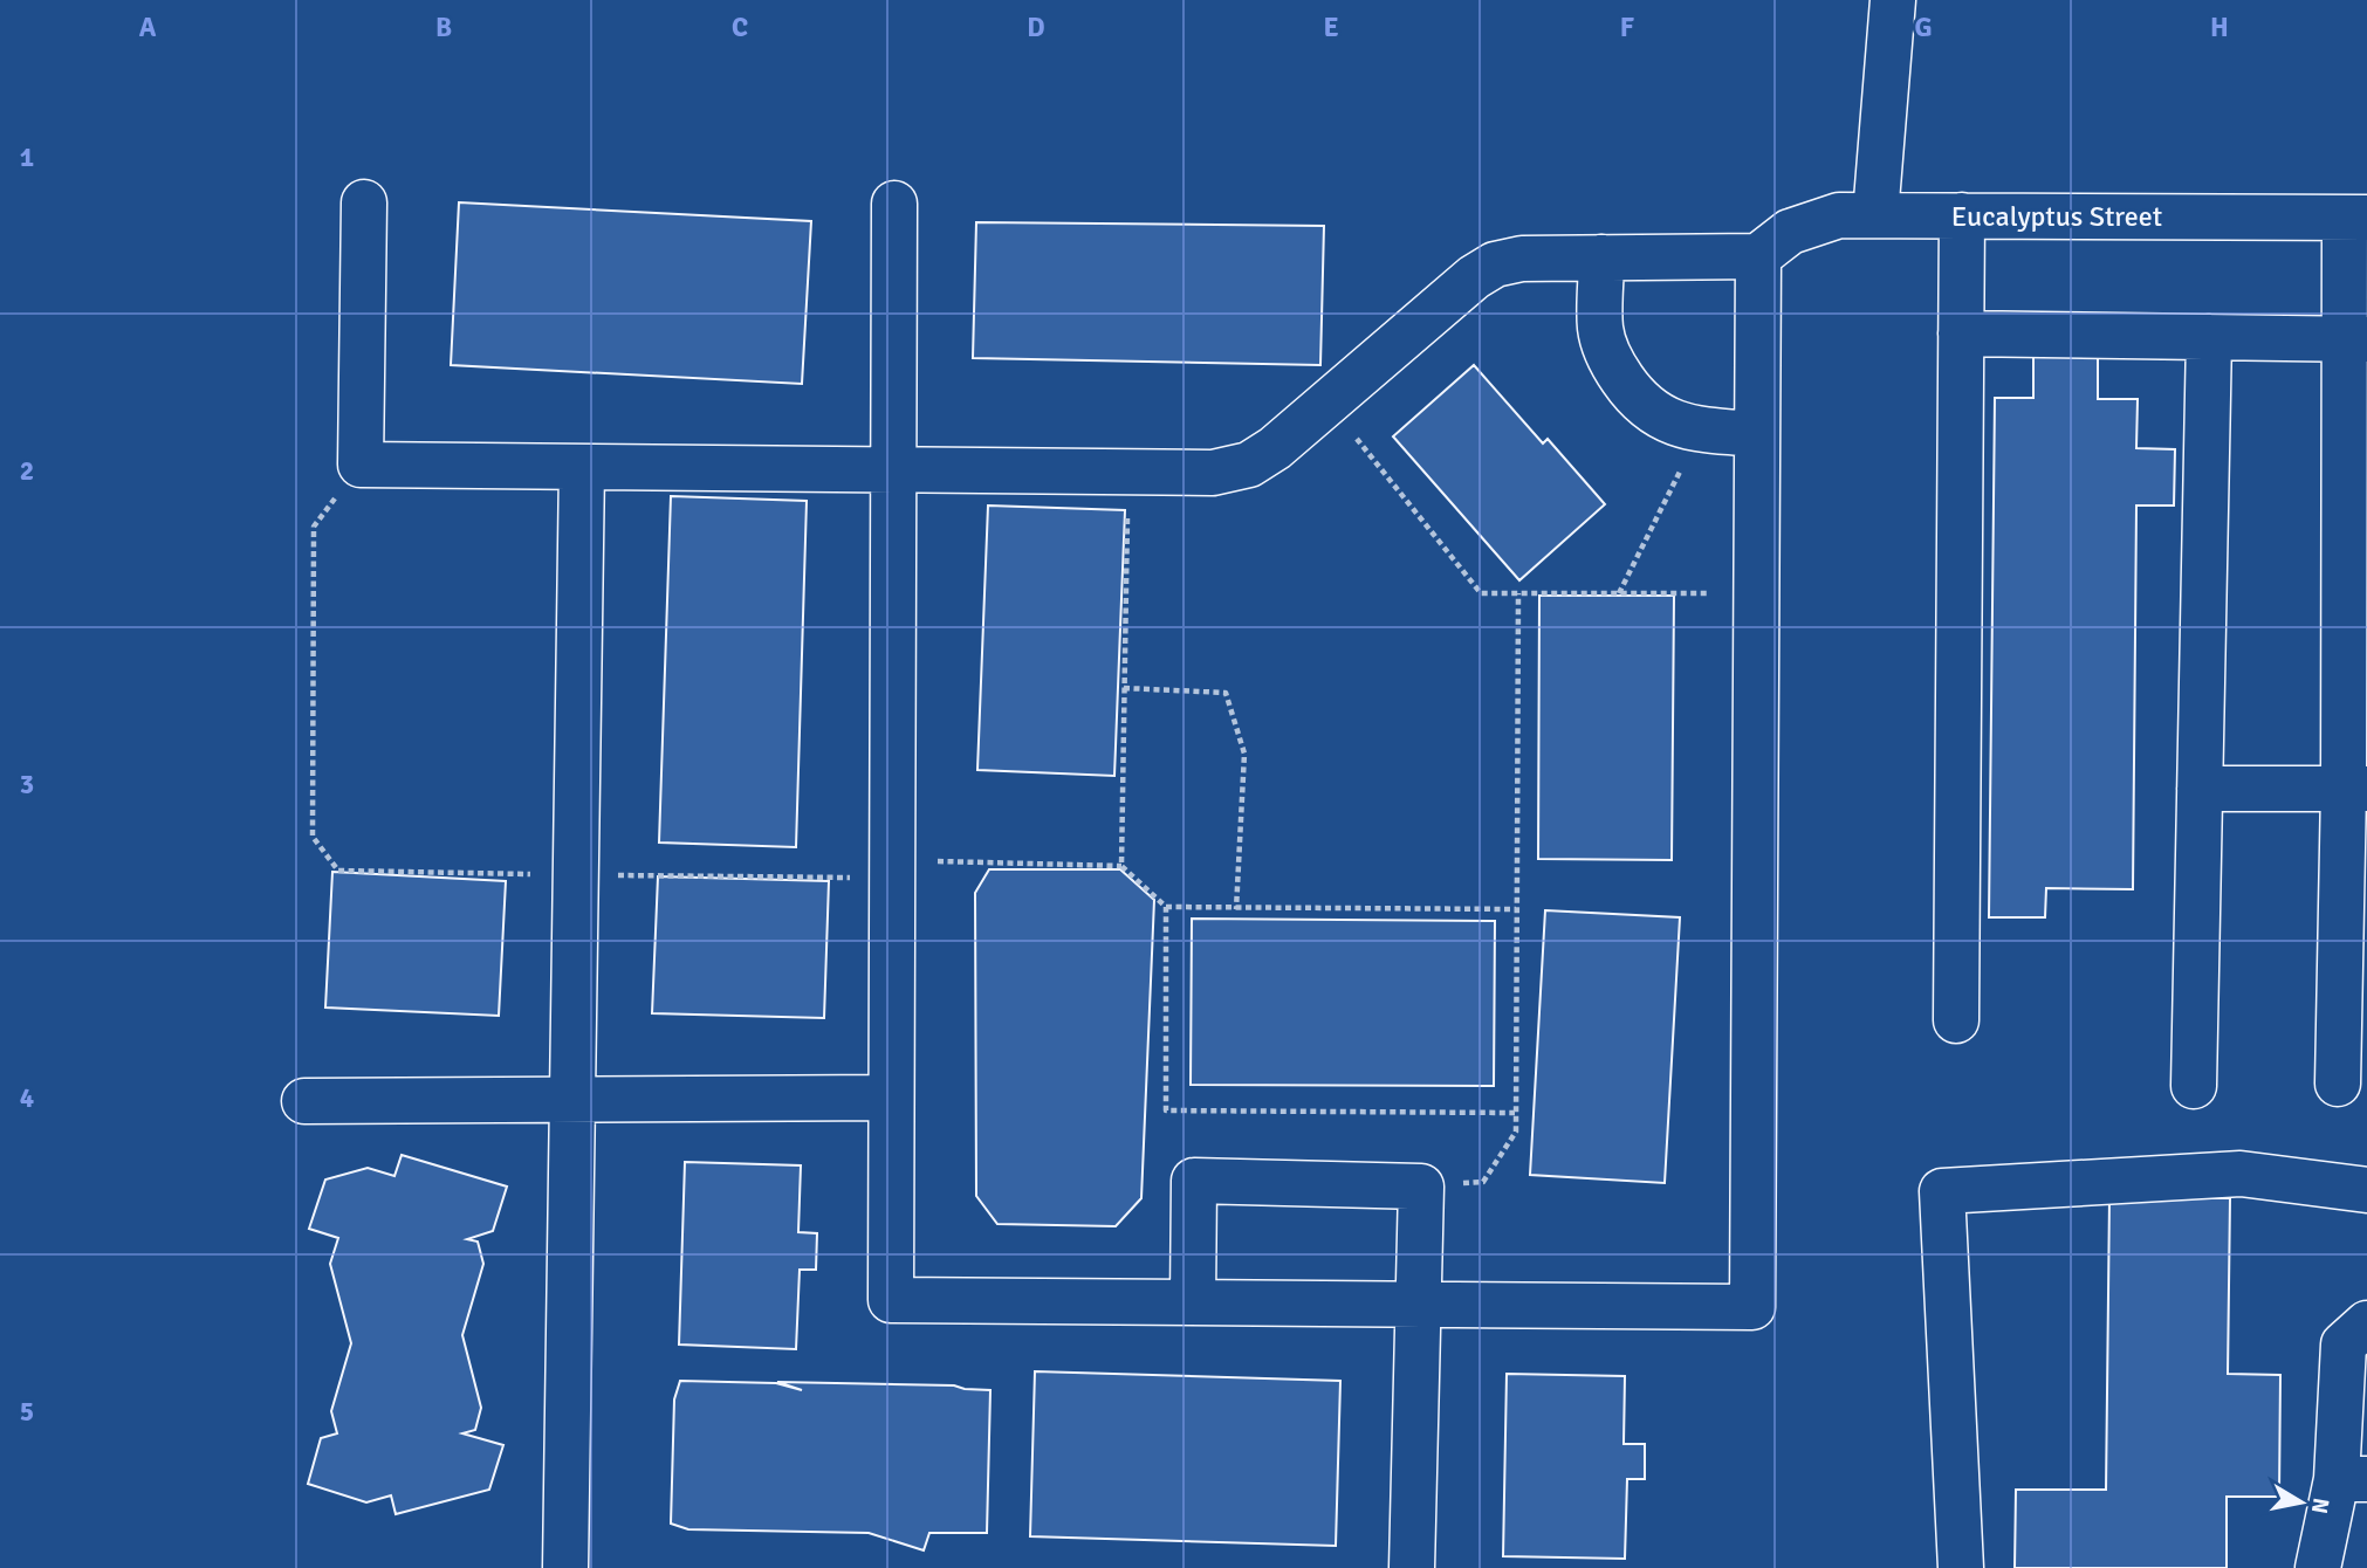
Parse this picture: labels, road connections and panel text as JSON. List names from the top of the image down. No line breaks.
{"streets":{"street":["Eucalyptus Street"]},"north":"right","grid":{"columns":["A","B","C","D","E","F","G","H"],"rows":["1","2","3","4","5"]}}
